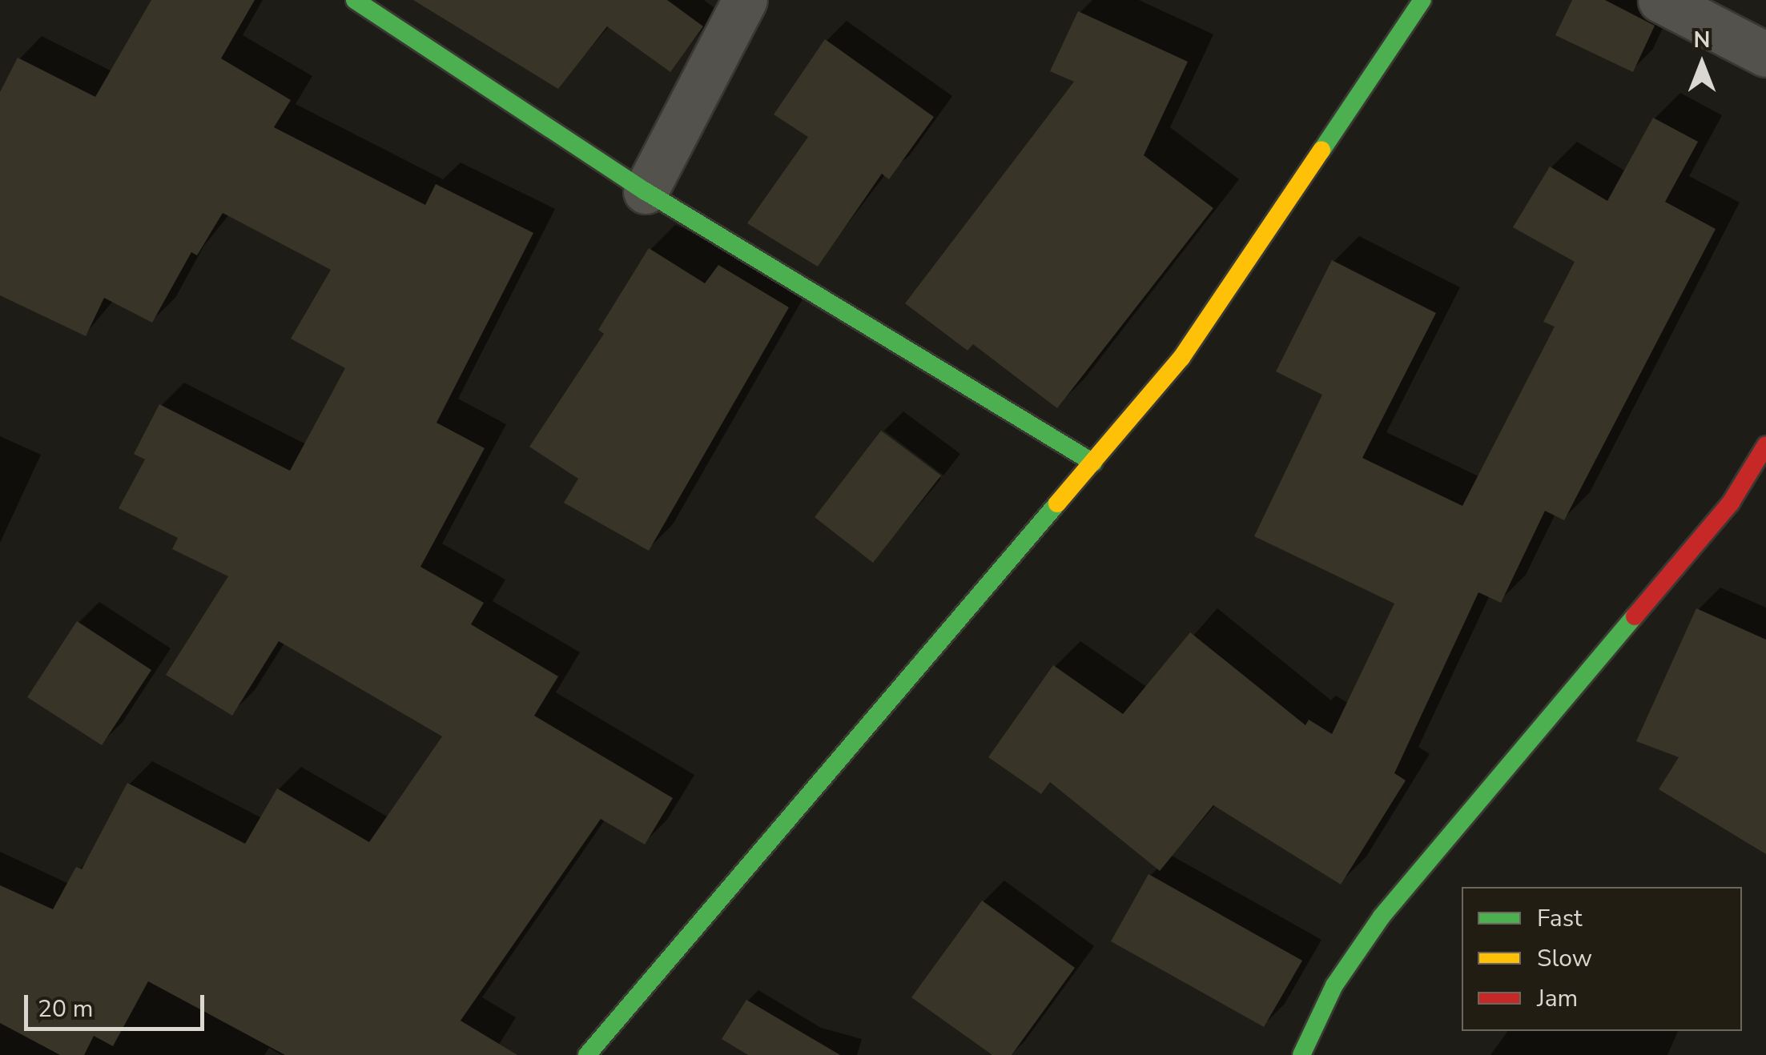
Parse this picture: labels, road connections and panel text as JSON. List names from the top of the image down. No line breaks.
{"legend":["Fast","Slow","Jam"],"scale_bar":"20 m","north":"top"}
